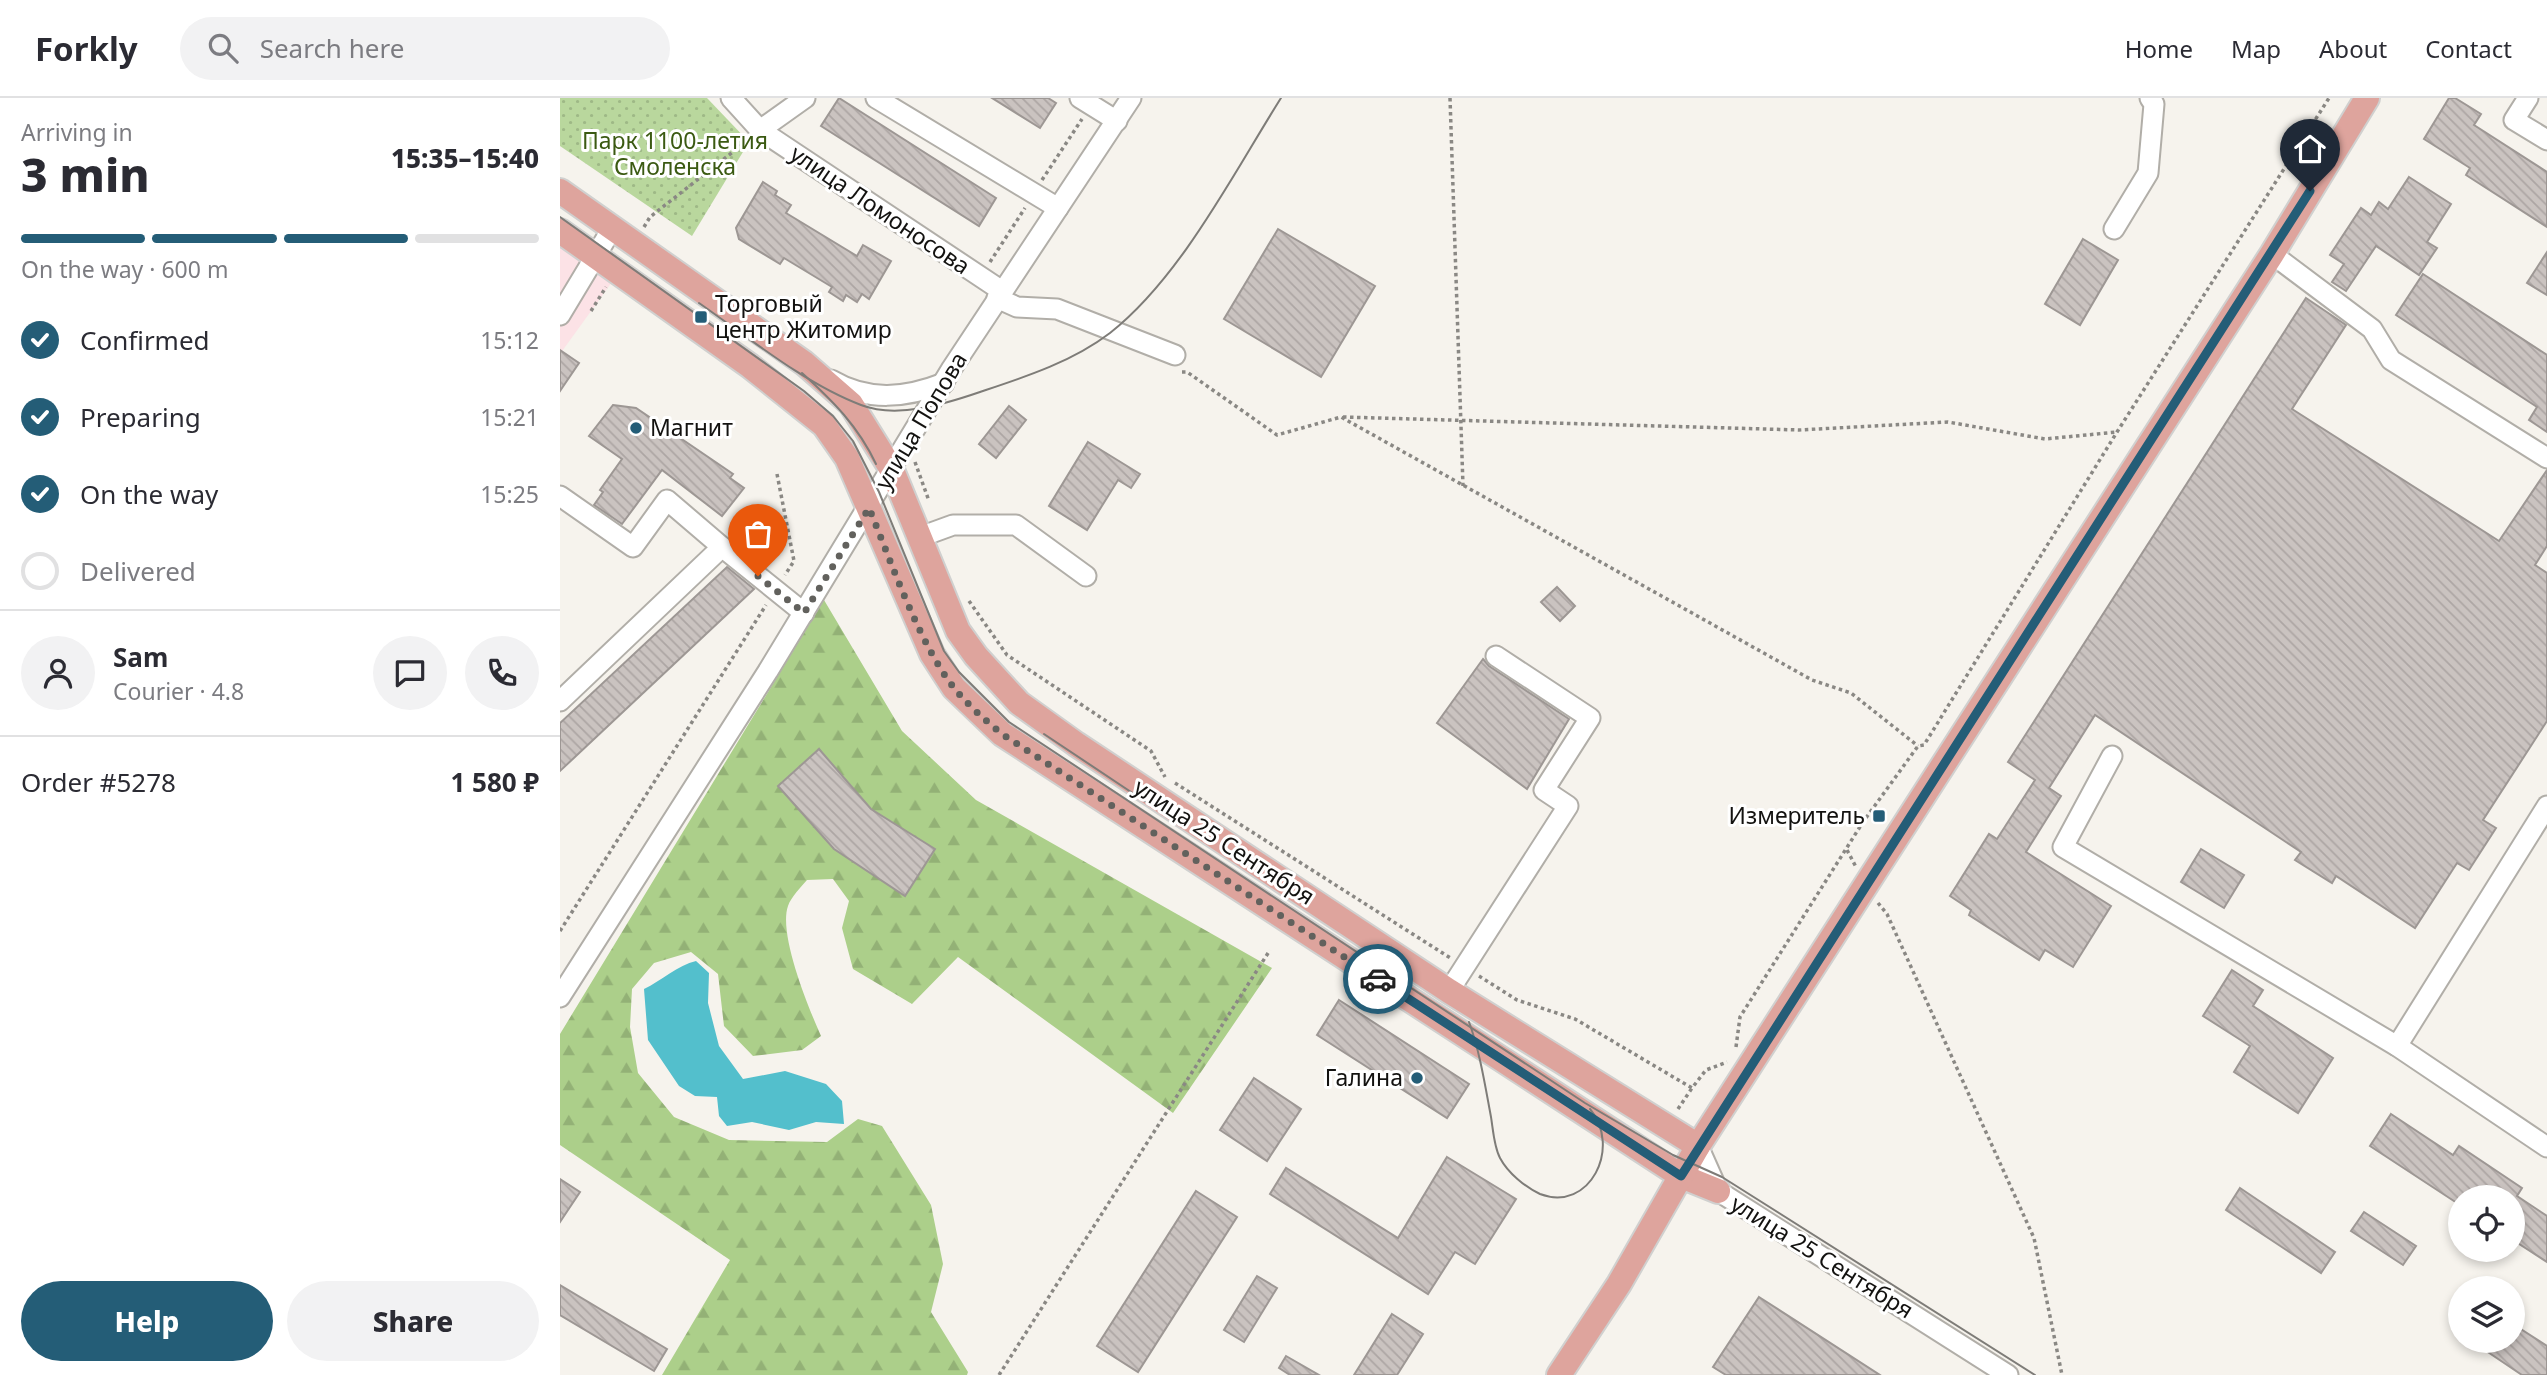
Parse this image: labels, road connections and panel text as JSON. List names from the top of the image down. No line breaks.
{"streets":{"main road":["улица 25 Сентября"],"street":["улица Ломоносова","улица Попова"]},"crossings":[["улица Ломоносова","улица Попова"],["улица Попова","улица 25 Сентября"]],"parks":["Парк 1100-летия Смоленска"],"places":{"transit":["Торговый центр Житомир","Измеритель"],"other":["Магнит","Галина"]},"page":{"header":"Forkly","search":"Search here","nav":["Home","Map","About","Contact"],"heading":["3 min","Arriving in","15:35–15:40"],"panel":["Sam","Courier · 4.8","Order #5278","1 580 ₽"],"bar":"On the way · 600 m","list":[["Confirmed","15:12"],["Preparing","15:21"],["On the way","15:25"],"Delivered"],"buttons":["Help","Share"]}}
